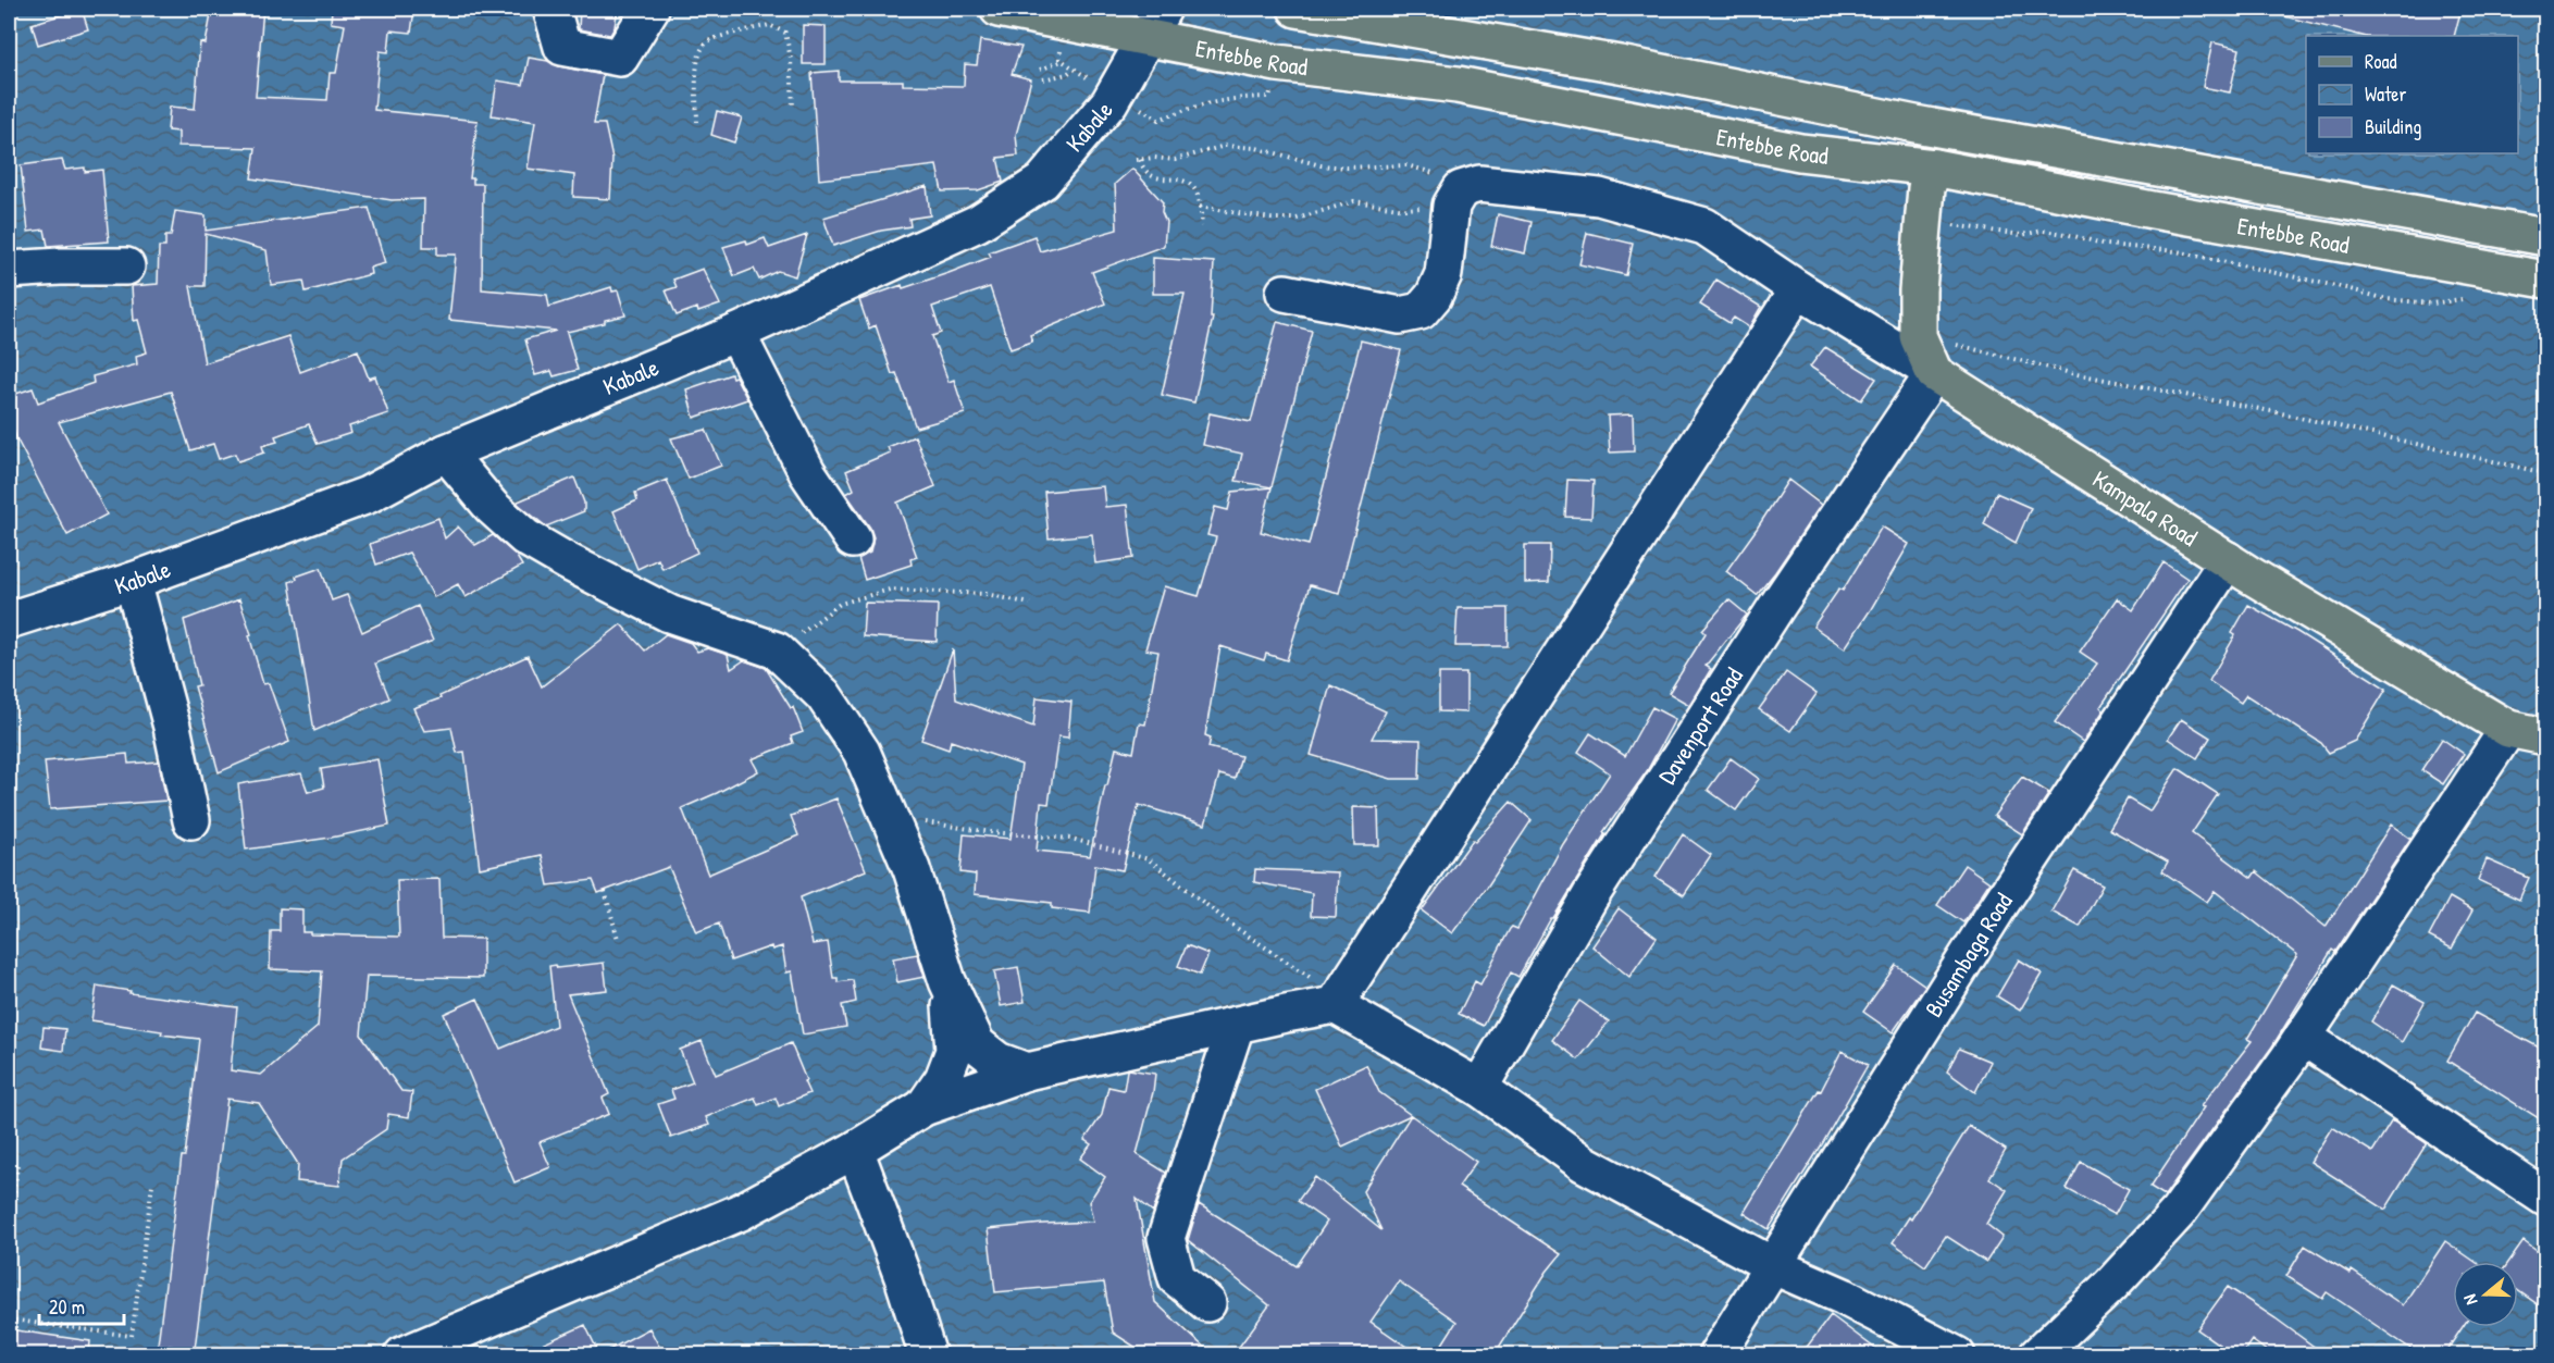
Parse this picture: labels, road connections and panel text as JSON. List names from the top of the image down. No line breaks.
{"streets":{"main road":["Entebbe Road","Kampala Road"],"street":["Kabale","Davenport Road","Busambaga Road"]},"crossings":[["Entebbe Road","Kabale"],["Kampala Road","Davenport Road"],["Kampala Road","Busambaga Road"]],"legend":["Road","Water","Building"],"scale_bar":"20 m","north":"left"}
